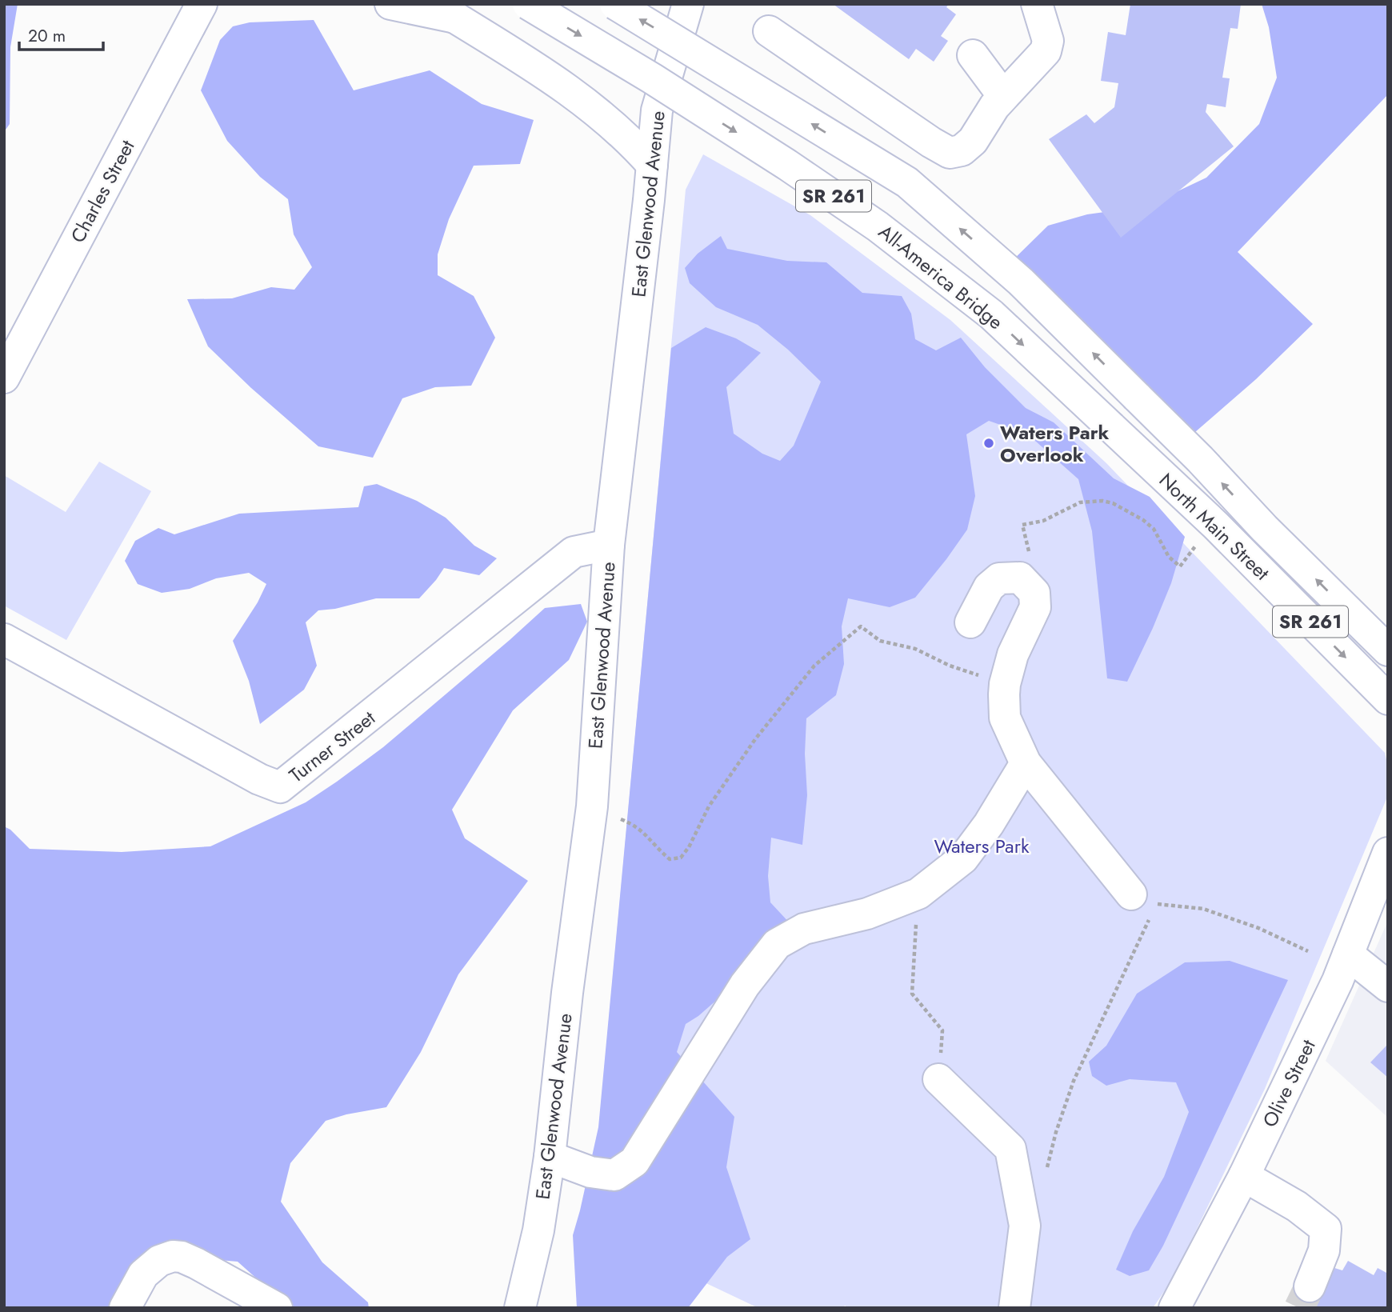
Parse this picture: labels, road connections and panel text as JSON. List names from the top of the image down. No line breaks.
{"streets":{"street":["Charles Street","SR 261","East Glenwood Avenue","All-America Bridge","North Main Street","Turner Street","Olive Street"]},"crossings":[["East Glenwood Avenue","Turner Street"],["All-America Bridge","North Main Street"]],"parks":["Waters Park"],"places":["Waters Park Overlook"],"scale_bar":"20 m"}
